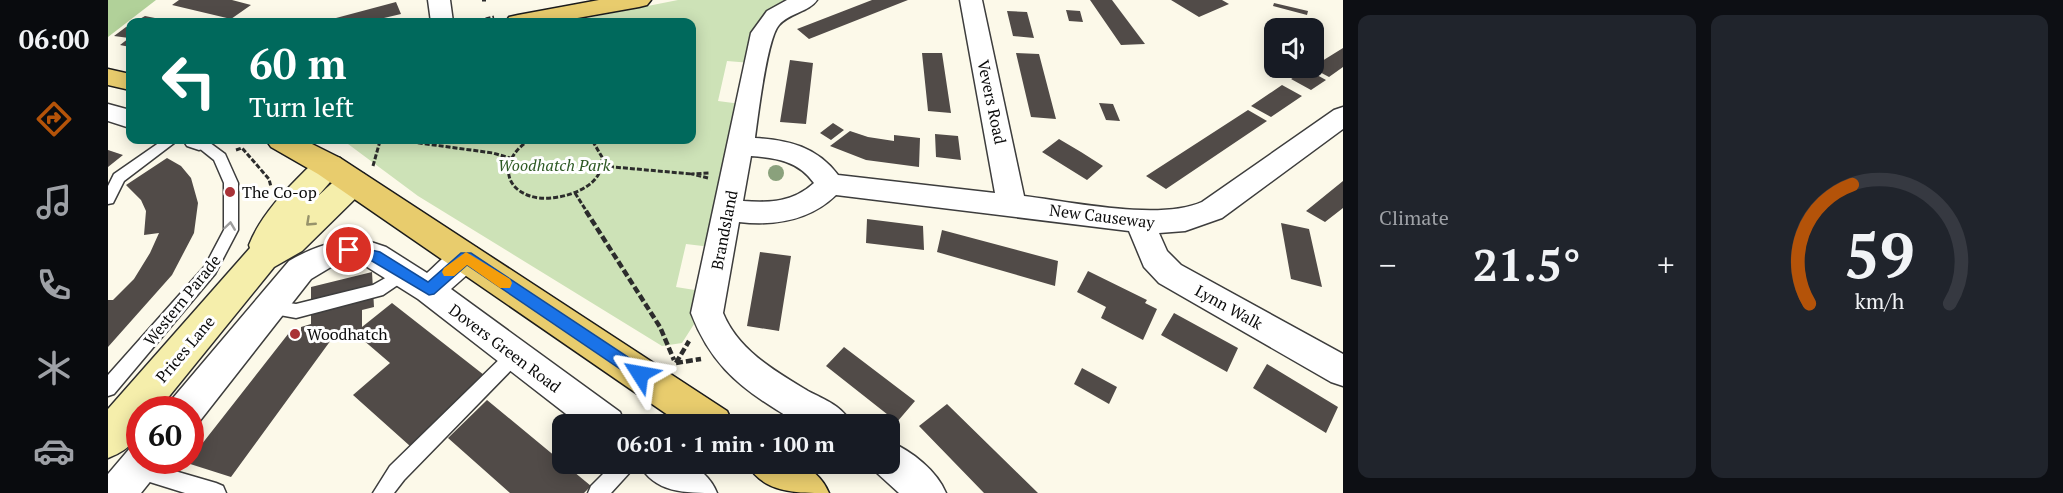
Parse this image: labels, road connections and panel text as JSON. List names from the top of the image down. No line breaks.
{"streets":{"street":["Vevers Road","New Causeway","Brandsland","Lynn Walk","Dovers Green Road","Prices Lane"],"lane":["Western Parade"]},"crossings":[["Vevers Road","New Causeway"],["New Causeway","Lynn Walk"]],"one_way":["Western Parade"],"parks":["Woodhatch Park"],"places":["The Co-op","Woodhatch"],"page":{"tabs":"06:00","tile":"Climate","turn":["60 m","Turn left"],"heat":["−","21.5°","+"],"limit":"60","trip":"06:01 · 1 min · 100 m","gauge":["59","km/h"]}}
